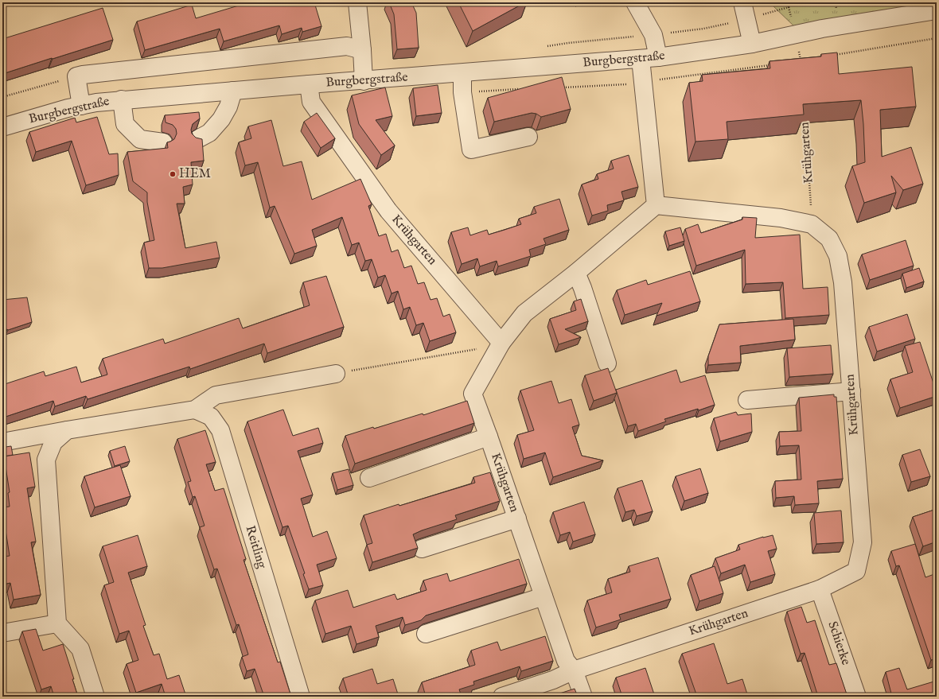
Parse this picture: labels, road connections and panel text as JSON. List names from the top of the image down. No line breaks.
{"streets":{"street":["Burgbergstraße","Krühgarten","Reitling","Schierke"]},"crossings":[["Burgbergstraße","Krühgarten"],["Krühgarten","Schierke"]],"places":["HEM"]}
